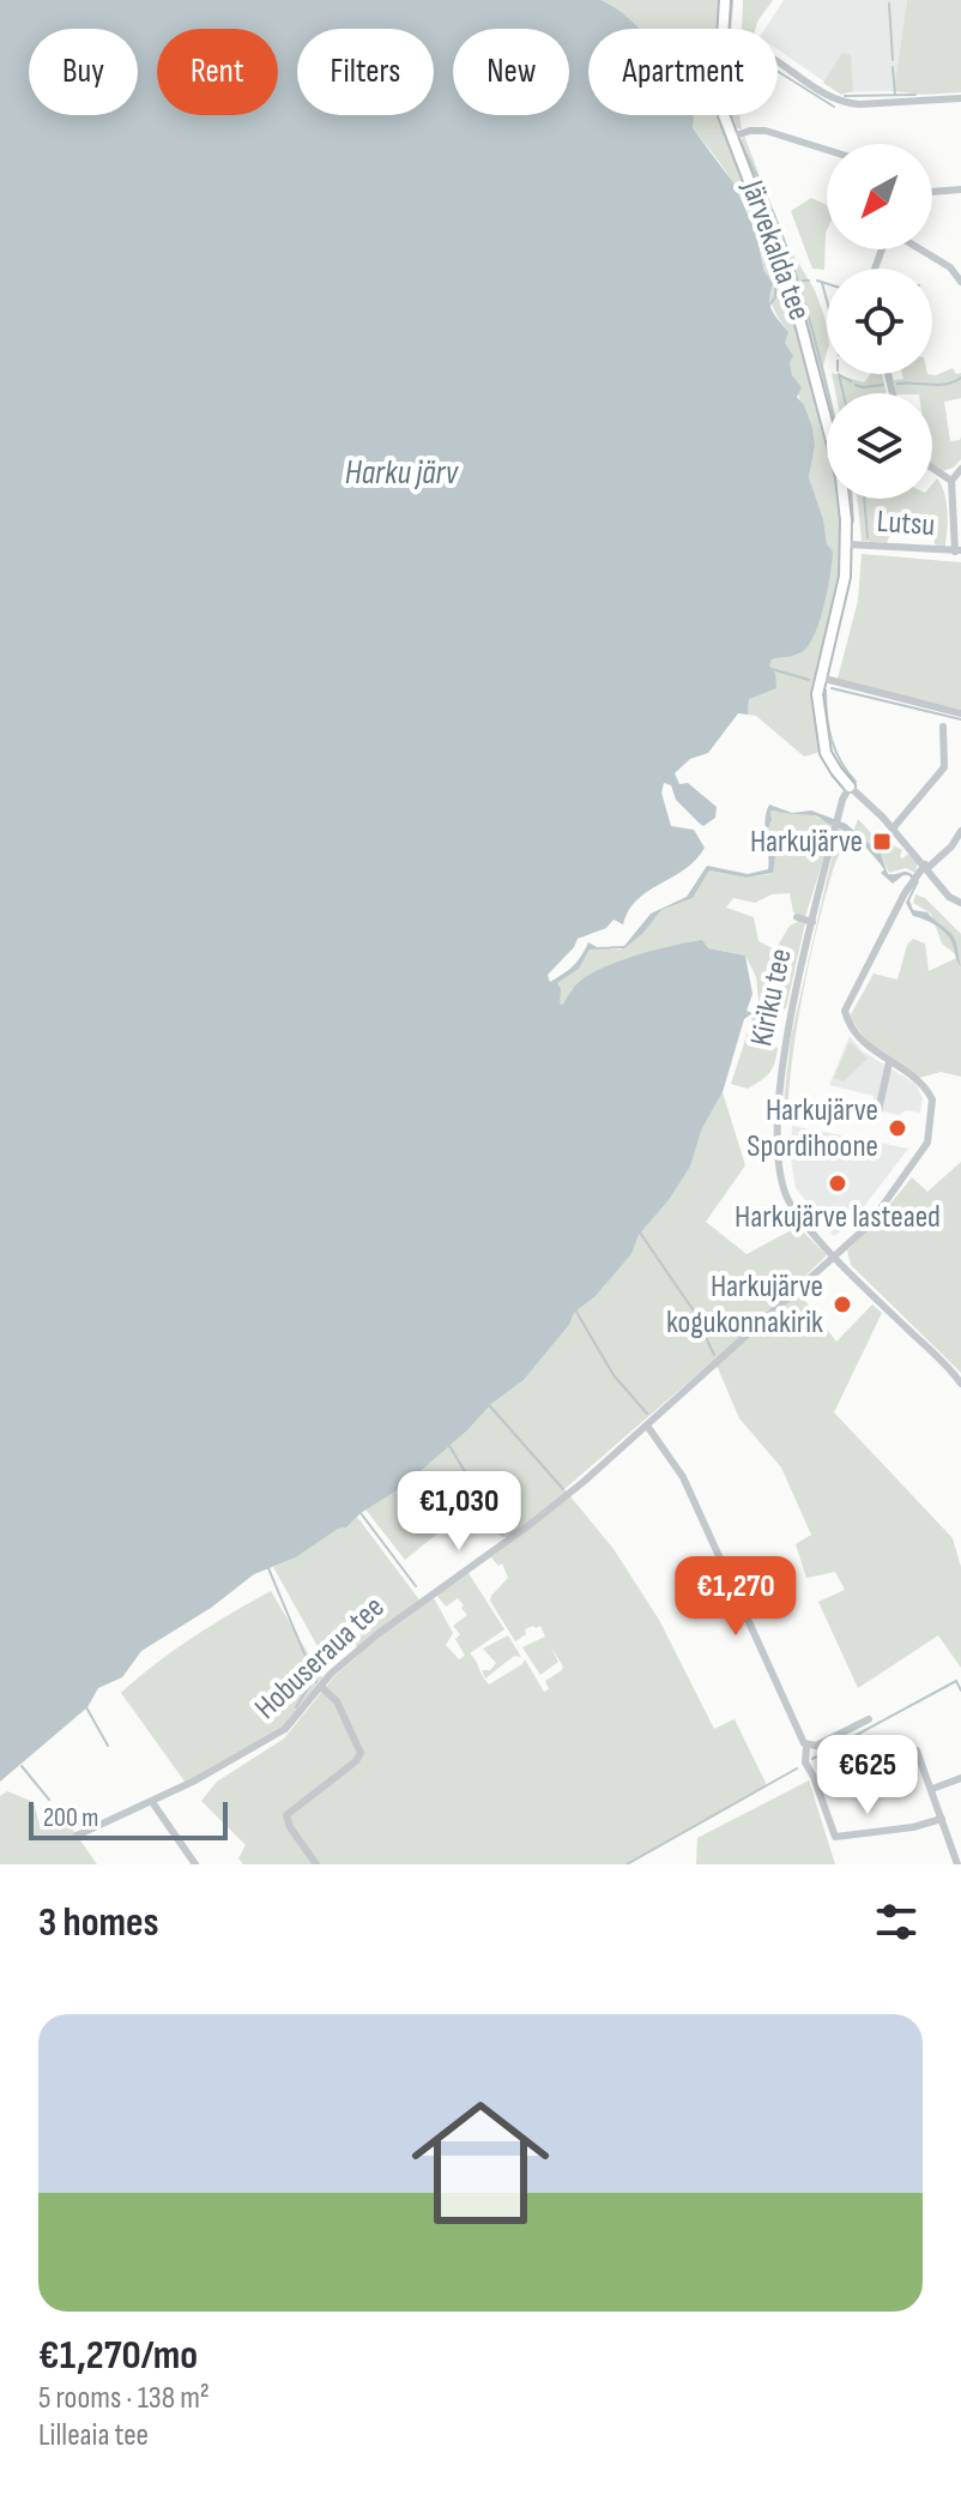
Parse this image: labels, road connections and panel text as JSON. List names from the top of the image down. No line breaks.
{"streets":{"street":["Järvekalda tee","Lutsu","Kiriku tee","Hobuseraua tee"]},"crossings":[["Järvekalda tee","Lutsu"],["Järvekalda tee","Kiriku tee"],["Kiriku tee","Hobuseraua tee"]],"water":["Harku järv"],"places":{"transit":["Harkujärve"],"other":["Harkujärve Spordihoone","Harkujärve lasteaed","Harkujärve kogukonnakirik"]},"scale_bar":"200 m","north":"bottom left","page":{"chip":["Buy","Rent","Filters","New","Apartment"],"price":["€1,030","€1,270","€625"],"scale":"200 m","heading":"3 homes","list":[{"name":"€1,270/mo","note":"5 rooms · 138 m² · Lilleaia tee"}]}}
